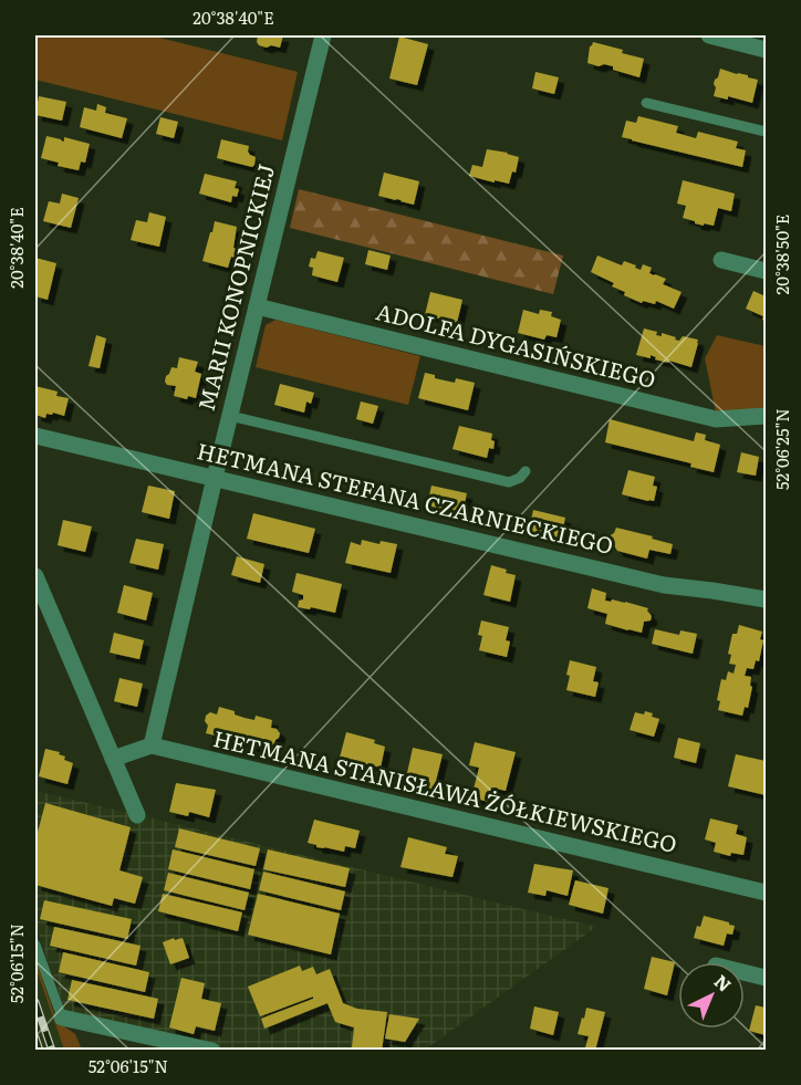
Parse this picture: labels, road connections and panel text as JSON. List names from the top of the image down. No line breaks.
{"streets":{"street":["MARII KONOPNICKIEJ","ADOLFA DYGASIŃSKIEGO","HETMANA STEFANA CZARNIECKIEGO","HETMANA STANISŁAWA ŻÓŁKIEWSKIEGO"]},"crossings":[["MARII KONOPNICKIEJ","ADOLFA DYGASIŃSKIEGO"],["MARII KONOPNICKIEJ","HETMANA STEFANA CZARNIECKIEGO"],["MARII KONOPNICKIEJ","HETMANA STANISŁAWA ŻÓŁKIEWSKIEGO"]],"north":"top right","coordinates":["20°38'40\"E","20°38'50\"E","52°06'25\"N","52°06'15\"N"]}
